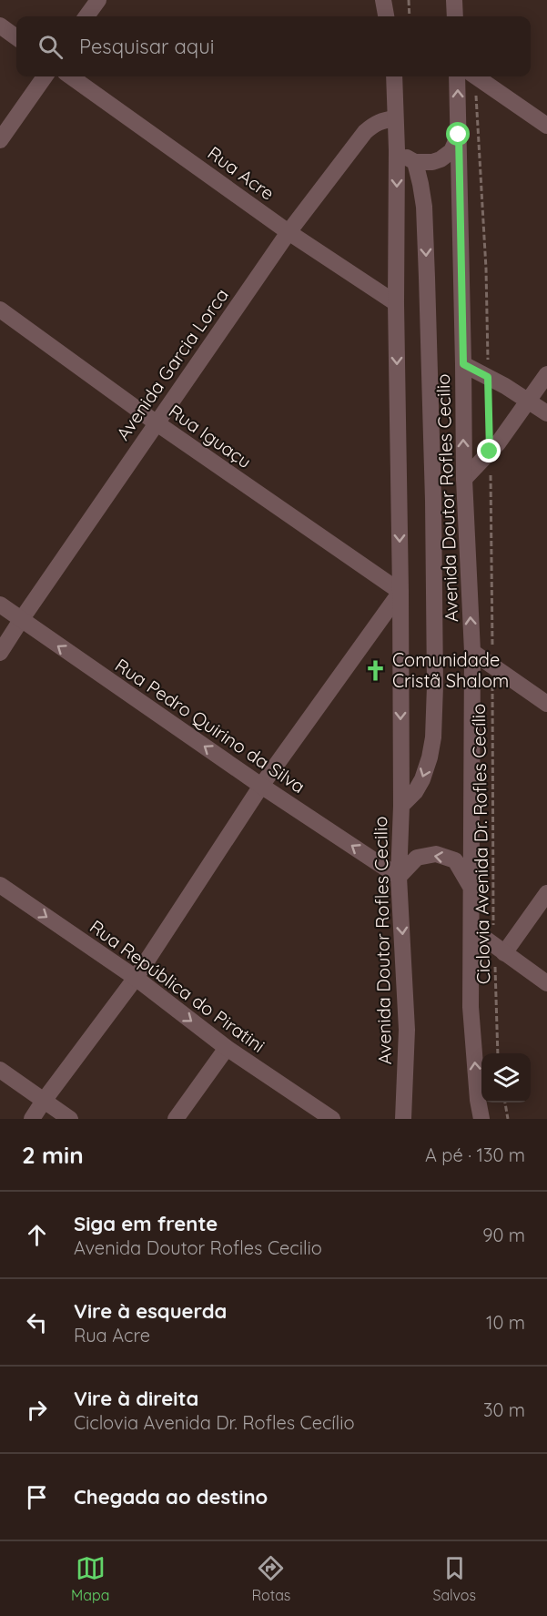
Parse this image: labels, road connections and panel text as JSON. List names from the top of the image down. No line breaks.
{"streets":{"street":["Rua Acre","Avenida Garcia Lorca","Rua Iguaçu","Avenida Doutor Rofles Cecilio","Rua Pedro Quirino da Silva","Rua República do Piratini"],"path":["Ciclovia Avenida Dr. Rofles Cecílio"]},"crossings":[["Rua Acre","Avenida Garcia Lorca"],["Rua Acre","Avenida Doutor Rofles Cecilio"],["Avenida Garcia Lorca","Rua Iguaçu"],["Avenida Garcia Lorca","Avenida Doutor Rofles Cecilio"],["Avenida Garcia Lorca","Rua Pedro Quirino da Silva"],["Rua Iguaçu","Avenida Doutor Rofles Cecilio"],["Avenida Doutor Rofles Cecilio","Rua Pedro Quirino da Silva"]],"one_way":["Rua Pedro Quirino da Silva","Rua República do Piratini"],"places":{"church":["Comunidade Cristã Shalom"]},"page":{"search":"Pesquisar aqui","heading":["2 min","A pé · 130 m"],"list":[["Siga em frente","Avenida Doutor Rofles Cecilio","90 m"],["Vire à esquerda","Rua Acre","10 m"],["Vire à direita","Ciclovia Avenida Dr. Rofles Cecílio","30 m"],"Chegada ao destino"],"nav":["Mapa","Rotas","Salvos"]}}
